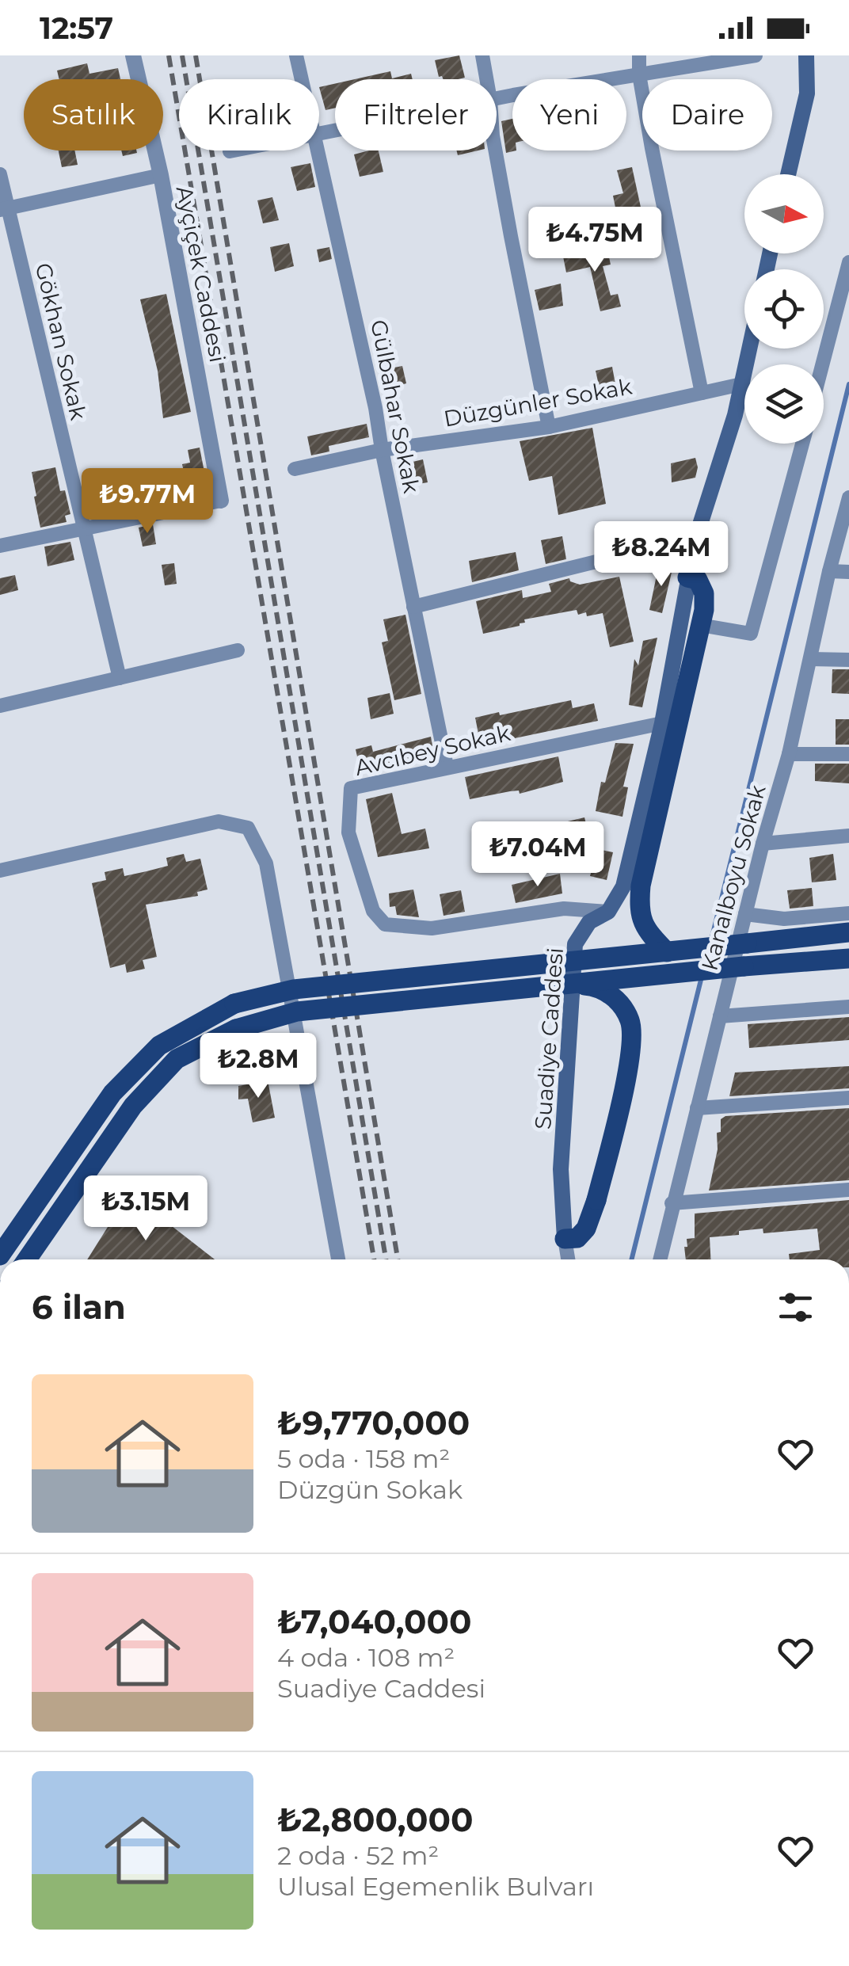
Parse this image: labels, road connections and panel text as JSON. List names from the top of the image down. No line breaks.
{"streets":{"main road":["Suadiye Caddesi"],"street":["Ayçiçek Caddesi","Gökhan Sokak","Düzgünler Sokak","Gülbahar Sokak","Avcıbey Sokak","Kanalboyu Sokak"]},"crossings":[["Düzgünler Sokak","Gülbahar Sokak"],["Düzgünler Sokak","Suadiye Caddesi"],["Gülbahar Sokak","Avcıbey Sokak"],["Avcıbey Sokak","Suadiye Caddesi"]],"north":"right","page":{"status":"12:57","chip":["Satılık","Kiralık","Filtreler","Yeni","Daire"],"price":["₺4.75M","₺9.77M","₺8.24M","₺7.04M","₺2.8M","₺3.15M"],"heading":"6 ilan","list":[{"name":"₺9,770,000","note":"5 oda · 158 m² · Düzgün Sokak"},{"name":"₺7,040,000","note":"4 oda · 108 m² · Suadiye Caddesi"},{"name":"₺2,800,000","note":"2 oda · 52 m² · Ulusal Egemenlik Bulvarı"}]}}
